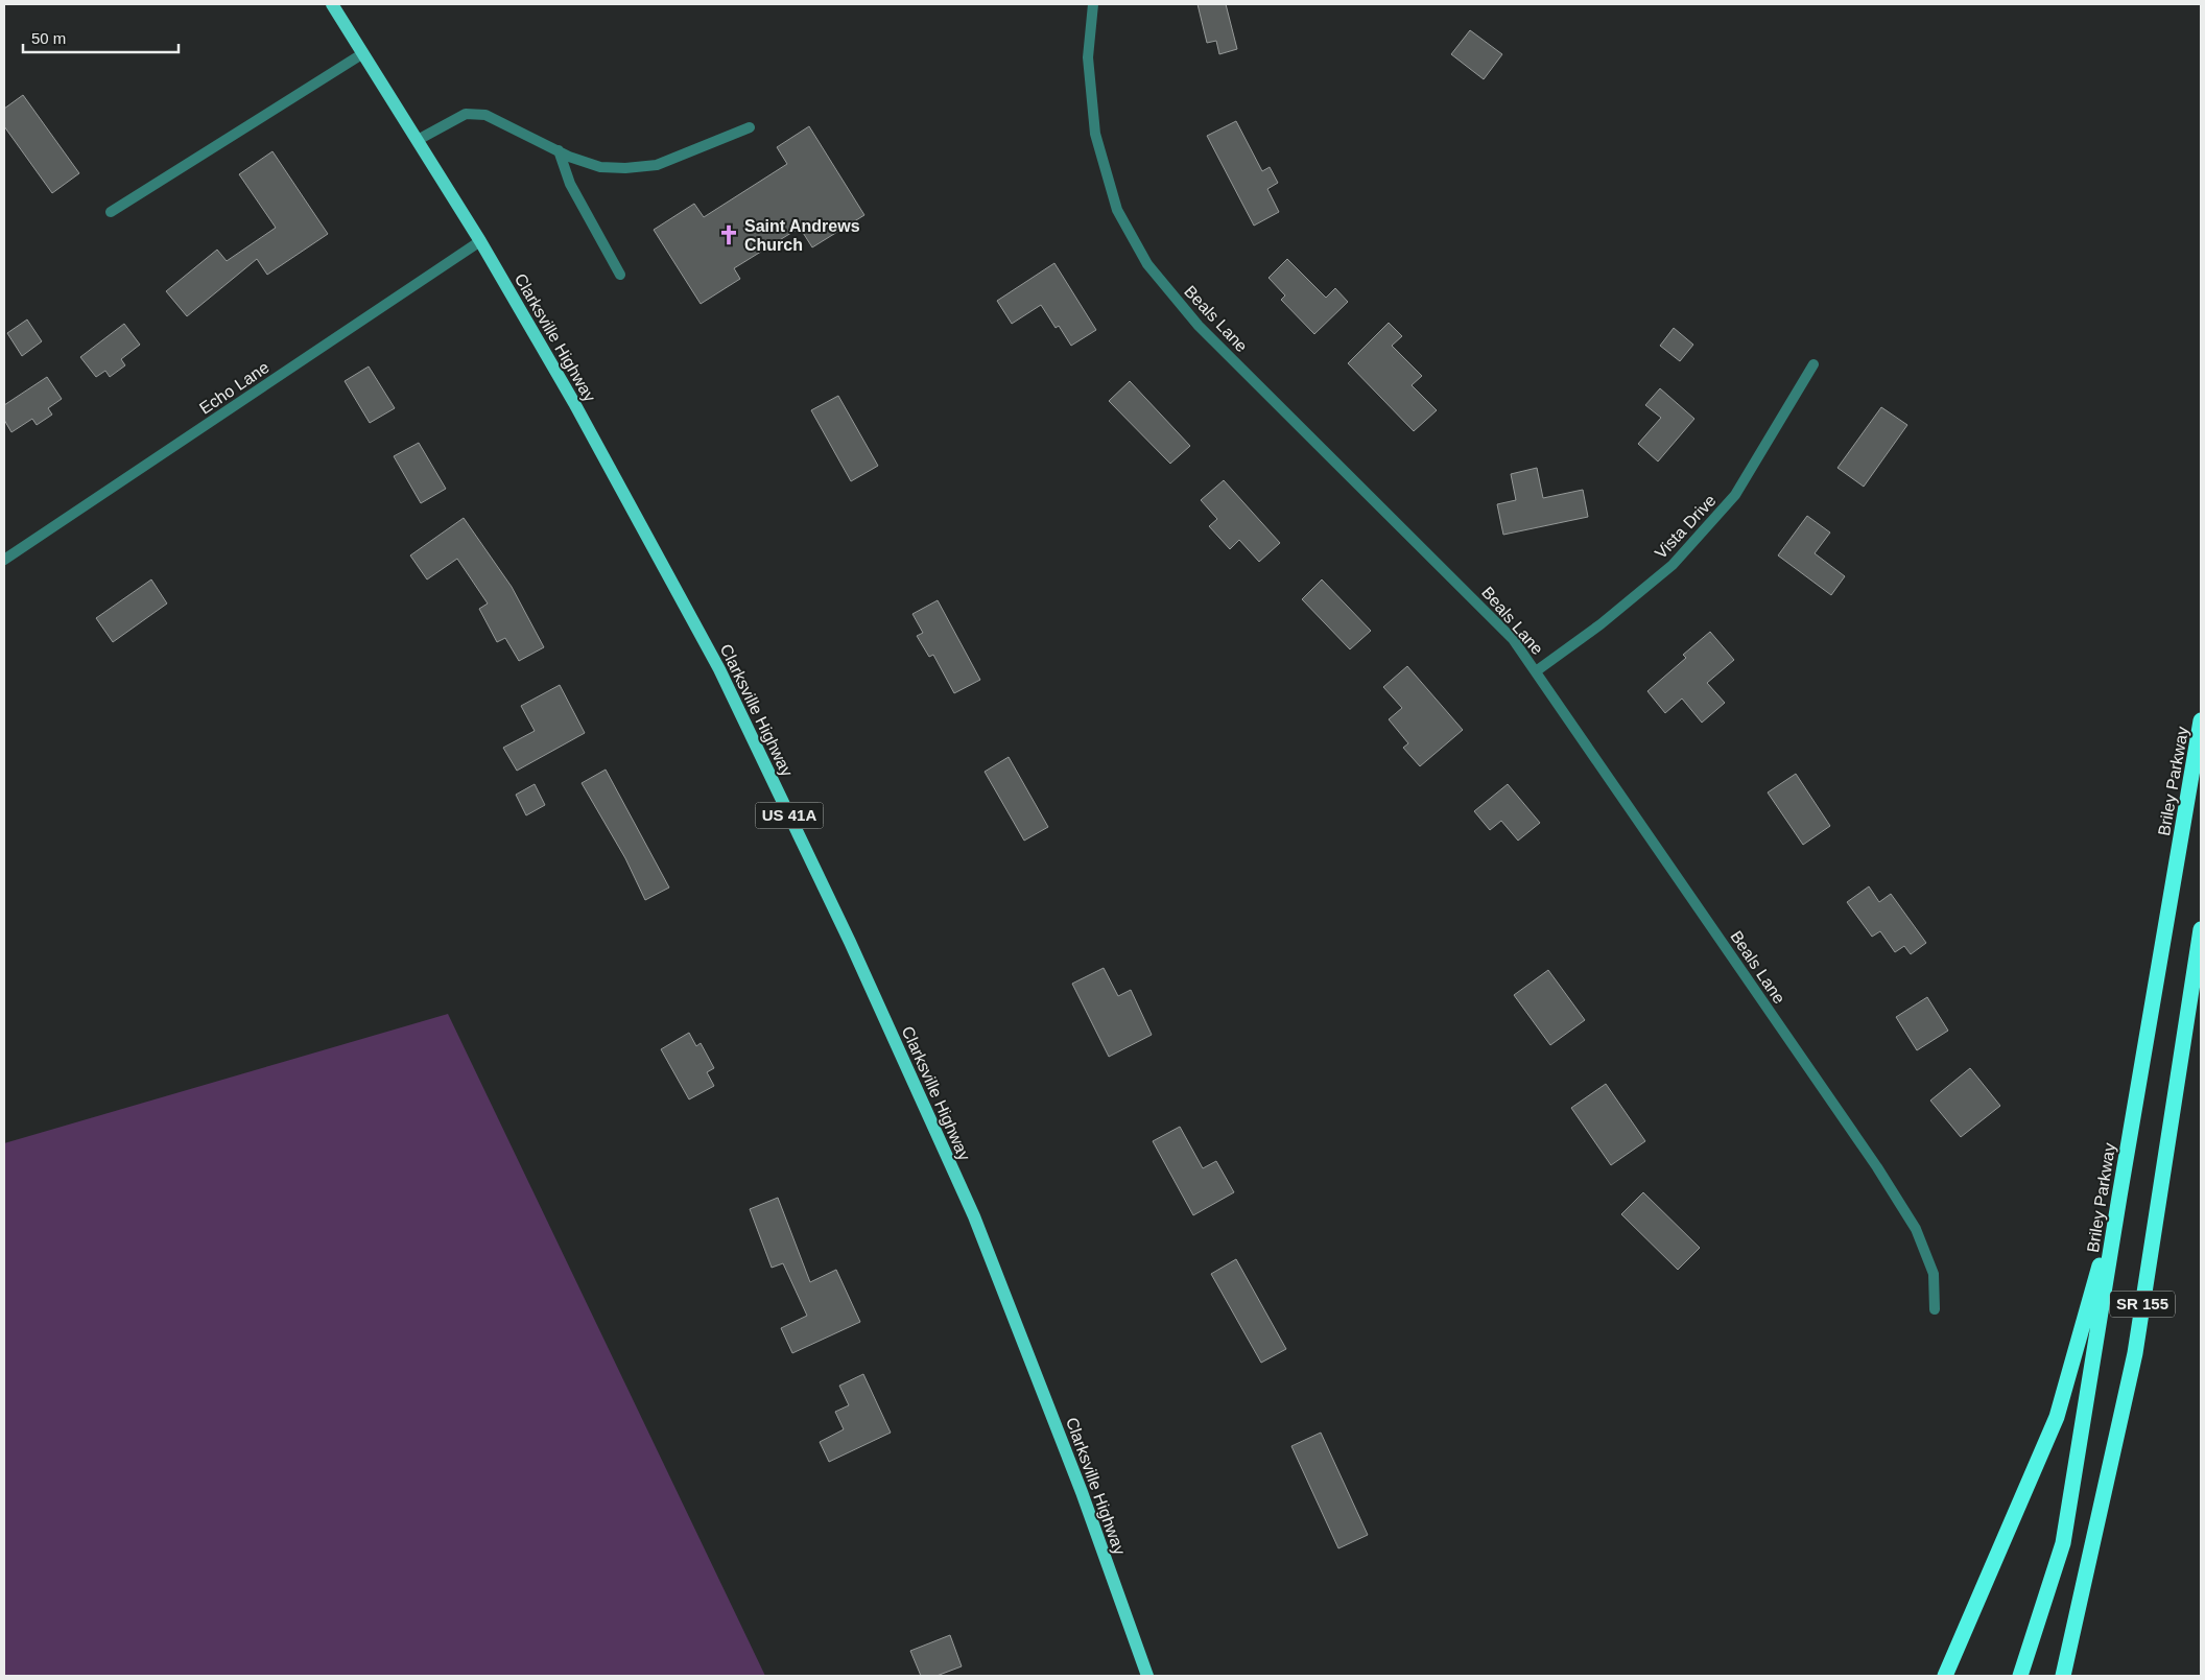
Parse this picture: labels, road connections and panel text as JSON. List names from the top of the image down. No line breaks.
{"streets":{"highway":["Briley Parkway","SR 155"],"main road":["Clarksville Highway","US 41A"],"street":["Beals Lane","Echo Lane","Vista Drive"]},"crossings":[["Beals Lane","Vista Drive"],["Clarksville Highway","Echo Lane"]],"places":{"church":["Saint Andrews Church"]},"scale_bar":"50 m"}
